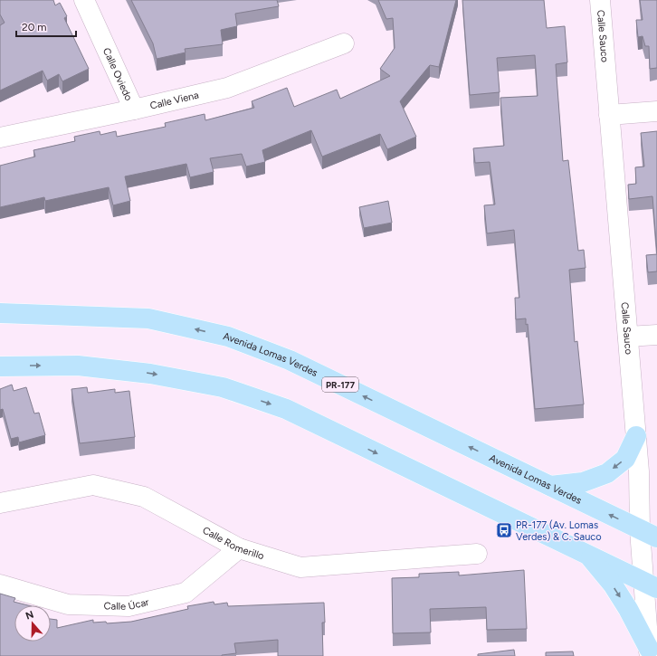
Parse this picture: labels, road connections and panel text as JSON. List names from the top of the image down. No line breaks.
{"streets":{"main road":["Avenida Lomas Verdes","PR-177"],"street":["Calle Sauco","Calle Oviedo","Calle Viena","Calle Romerillo","Calle Úcar"]},"crossings":[["Calle Sauco","Avenida Lomas Verdes"],["Calle Oviedo","Calle Viena"],["Calle Romerillo","Calle Úcar"]],"places":{"bus stop":["PR-177 (Av. Lomas Verdes) & C. Sauco"]},"scale_bar":"20 m","north":"top"}
